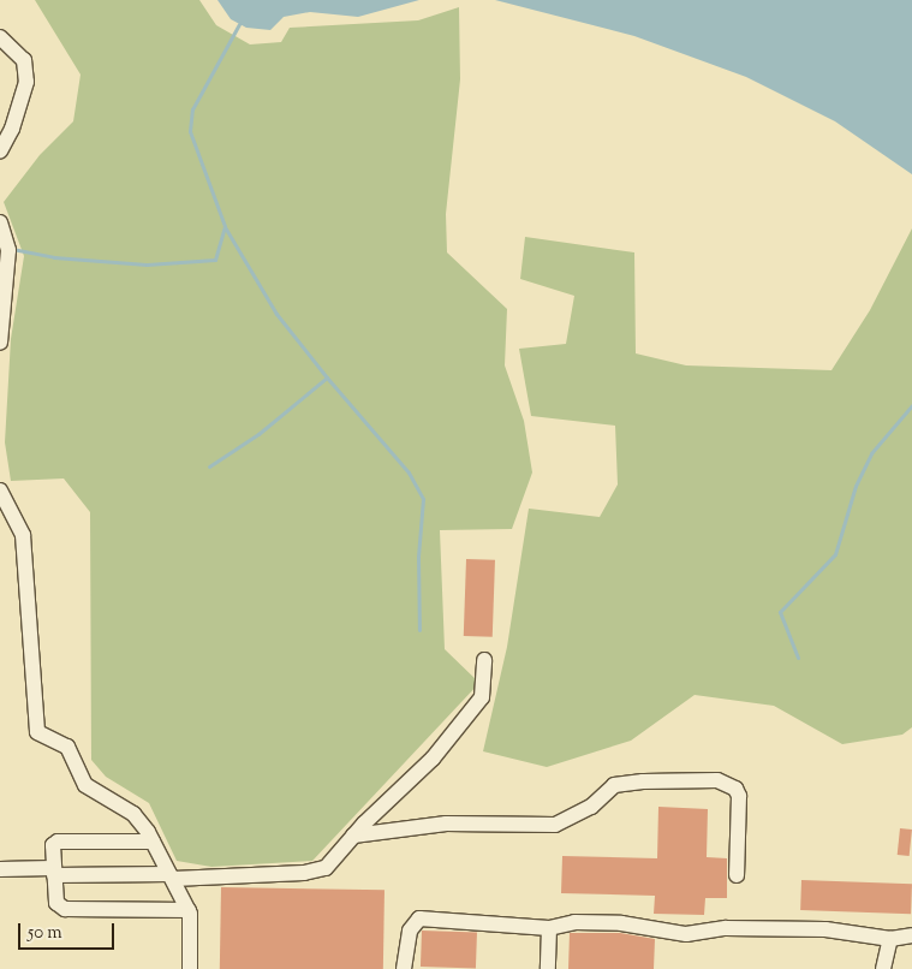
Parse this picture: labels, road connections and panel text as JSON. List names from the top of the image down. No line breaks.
{"scale_bar":"50 m"}
